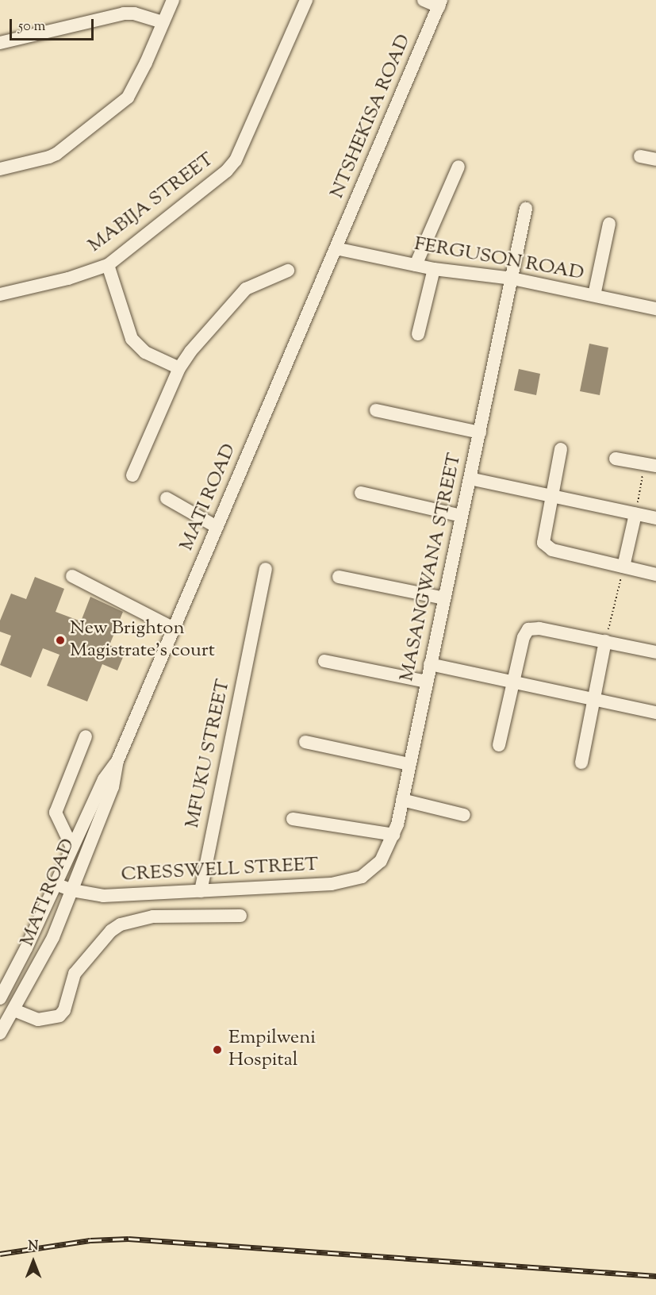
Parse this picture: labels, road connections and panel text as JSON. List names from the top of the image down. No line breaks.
{"streets":{"street":["NTSHEKISA ROAD","MABIJA STREET","FERGUSON ROAD","MATI ROAD","MASANGWANA STREET","MFUKU STREET","CRESSWELL STREET"]},"crossings":[["NTSHEKISA ROAD","FERGUSON ROAD"],["NTSHEKISA ROAD","MATI ROAD"],["FERGUSON ROAD","MATI ROAD"],["FERGUSON ROAD","MASANGWANA STREET"],["MATI ROAD","CRESSWELL STREET"],["MASANGWANA STREET","CRESSWELL STREET"],["MFUKU STREET","CRESSWELL STREET"]],"places":["New Brighton Magistrate's court","Empilweni Hospital"],"scale_bar":"50 m","north":"top"}
